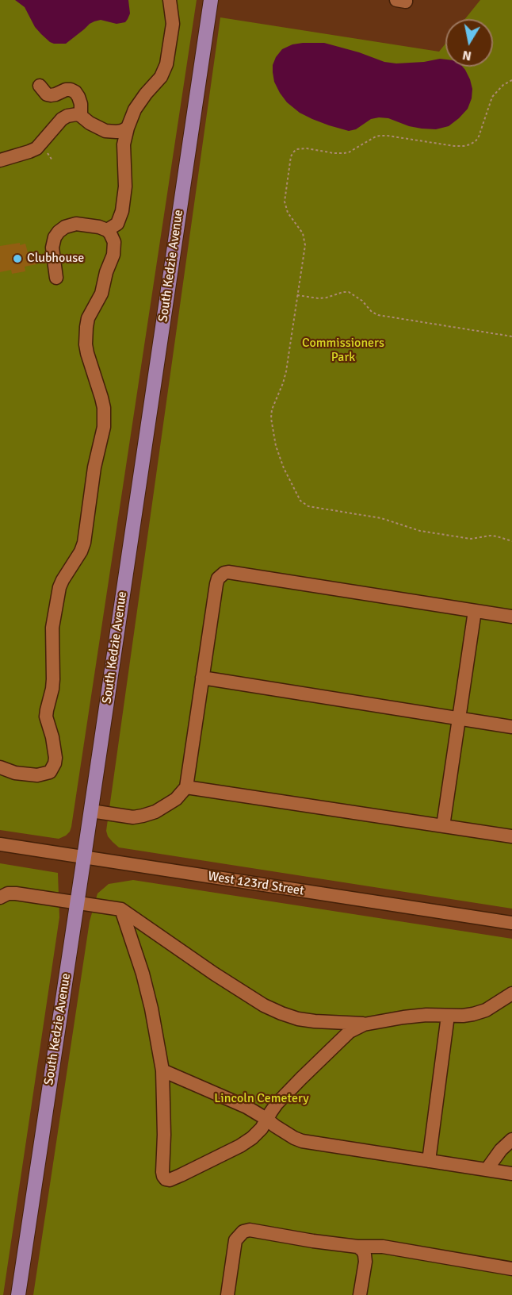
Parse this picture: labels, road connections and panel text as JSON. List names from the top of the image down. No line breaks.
{"streets":{"main road":["South Kedzie Avenue"],"street":["West 123rd Street"]},"crossings":[["South Kedzie Avenue","West 123rd Street"]],"parks":["Commissioners Park","Lincoln Cemetery"],"places":["Clubhouse"],"north":"bottom"}
